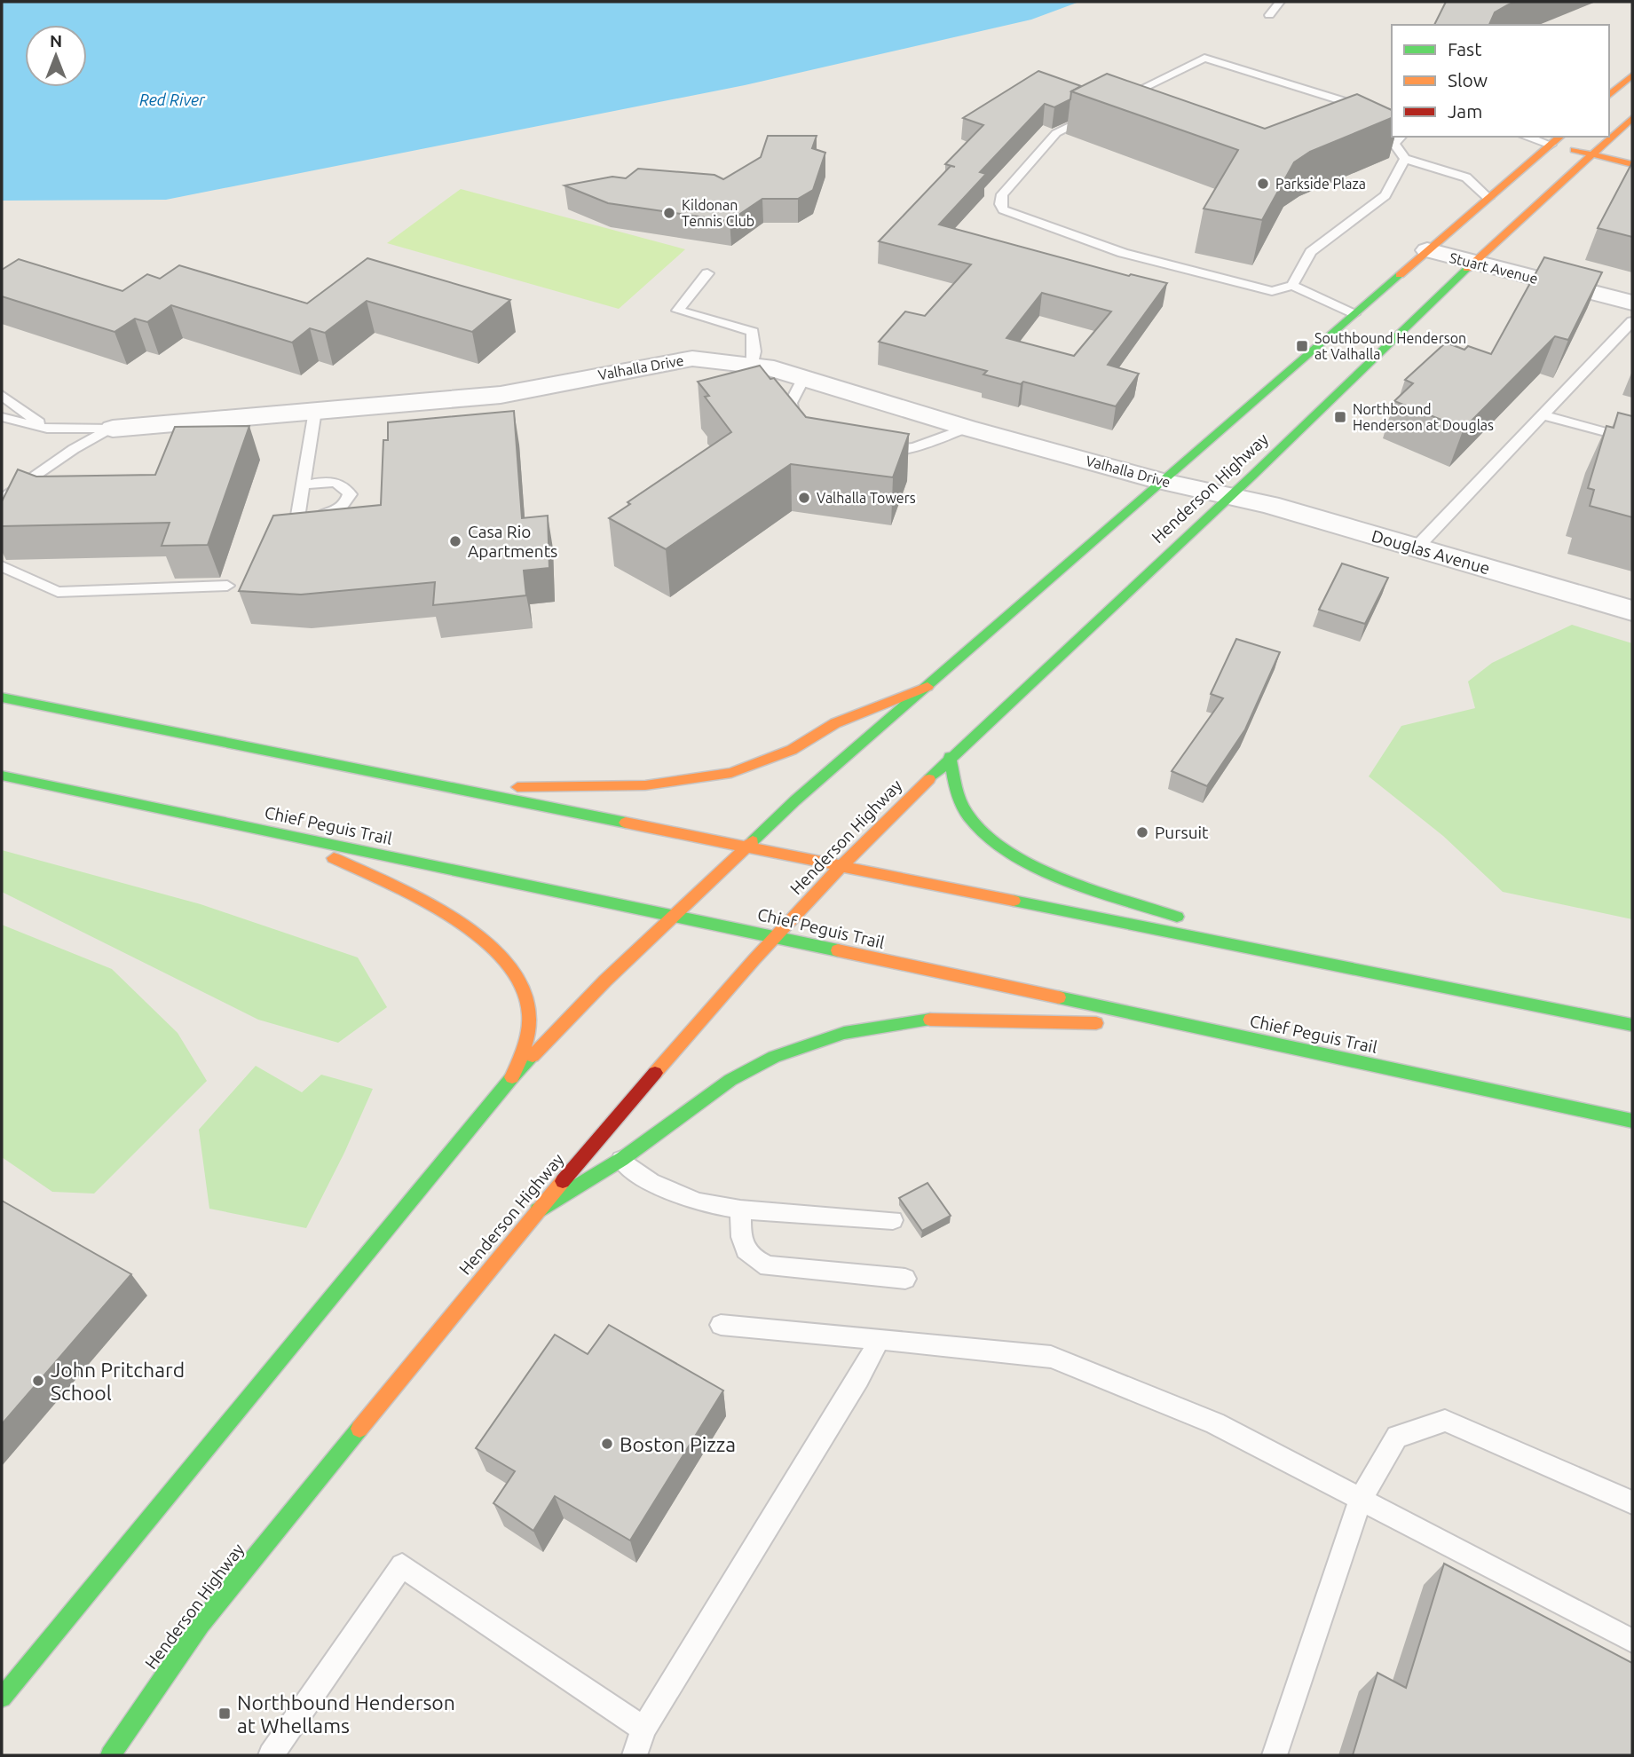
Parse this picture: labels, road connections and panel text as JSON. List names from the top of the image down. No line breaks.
{"streets":{"main road":["Henderson Highway","Chief Peguis Trail"],"street":["Stuart Avenue","Valhalla Drive","Douglas Avenue"]},"crossings":[["Stuart Avenue","Henderson Highway"],["Valhalla Drive","Henderson Highway"],["Valhalla Drive","Douglas Avenue"],["Henderson Highway","Douglas Avenue"],["Henderson Highway","Chief Peguis Trail"]],"water":["Red River"],"places":{"other":["Parkside Plaza","Kildonan Tennis Club","Valhalla Towers","Casa Rio Apartments","Pursuit","John Pritchard School","Boston Pizza"],"transit":["Southbound Henderson at Valhalla","Northbound Henderson at Douglas","Northbound Henderson at Whellams"]},"legend":["Fast","Slow","Jam"],"north":"top"}
